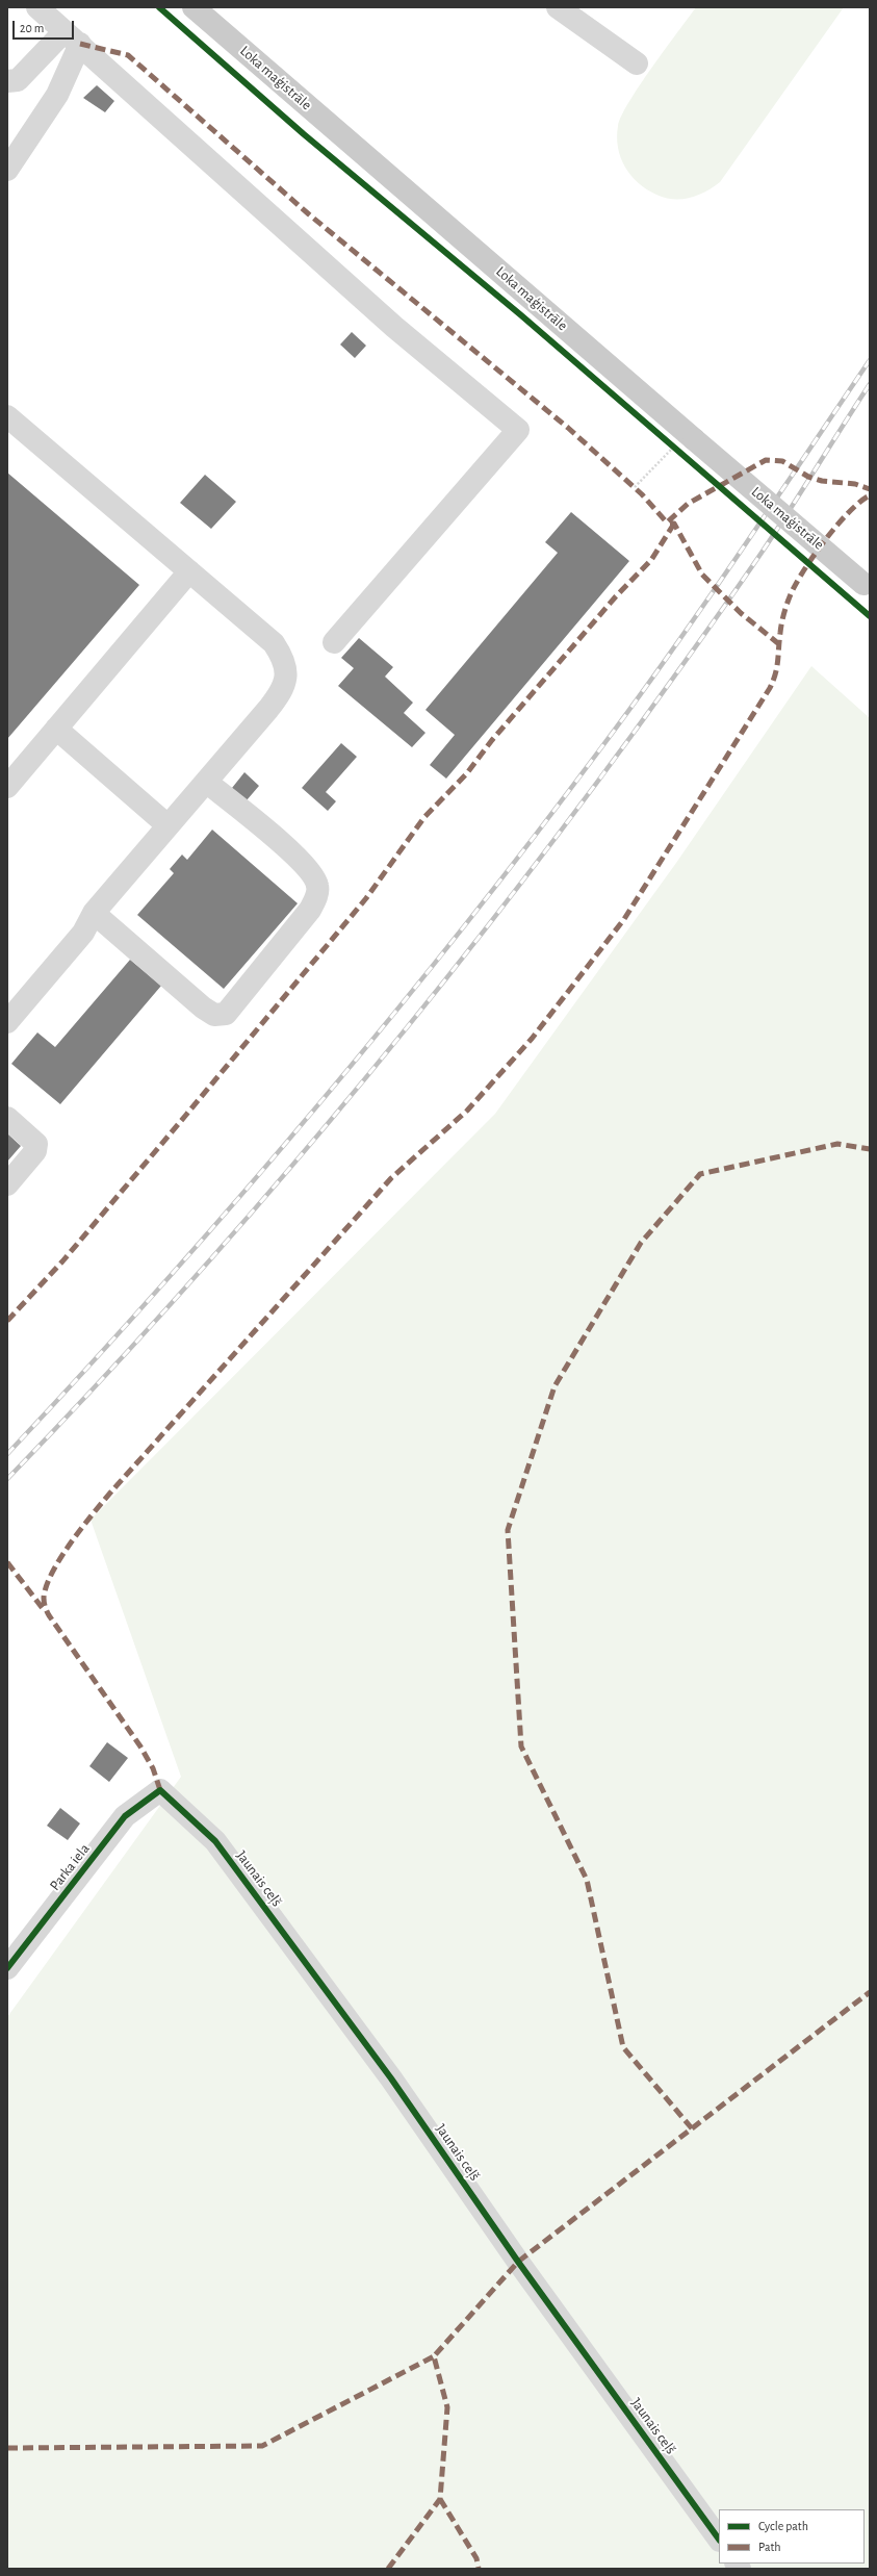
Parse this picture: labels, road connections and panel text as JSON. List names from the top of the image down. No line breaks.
{"streets":{"main road":["Loka maģistrāle"],"street":["Parka iela","Jaunais ceļš"]},"crossings":[["Parka iela","Jaunais ceļš"]],"legend":["Cycle path","Path"],"scale_bar":"20 m"}
